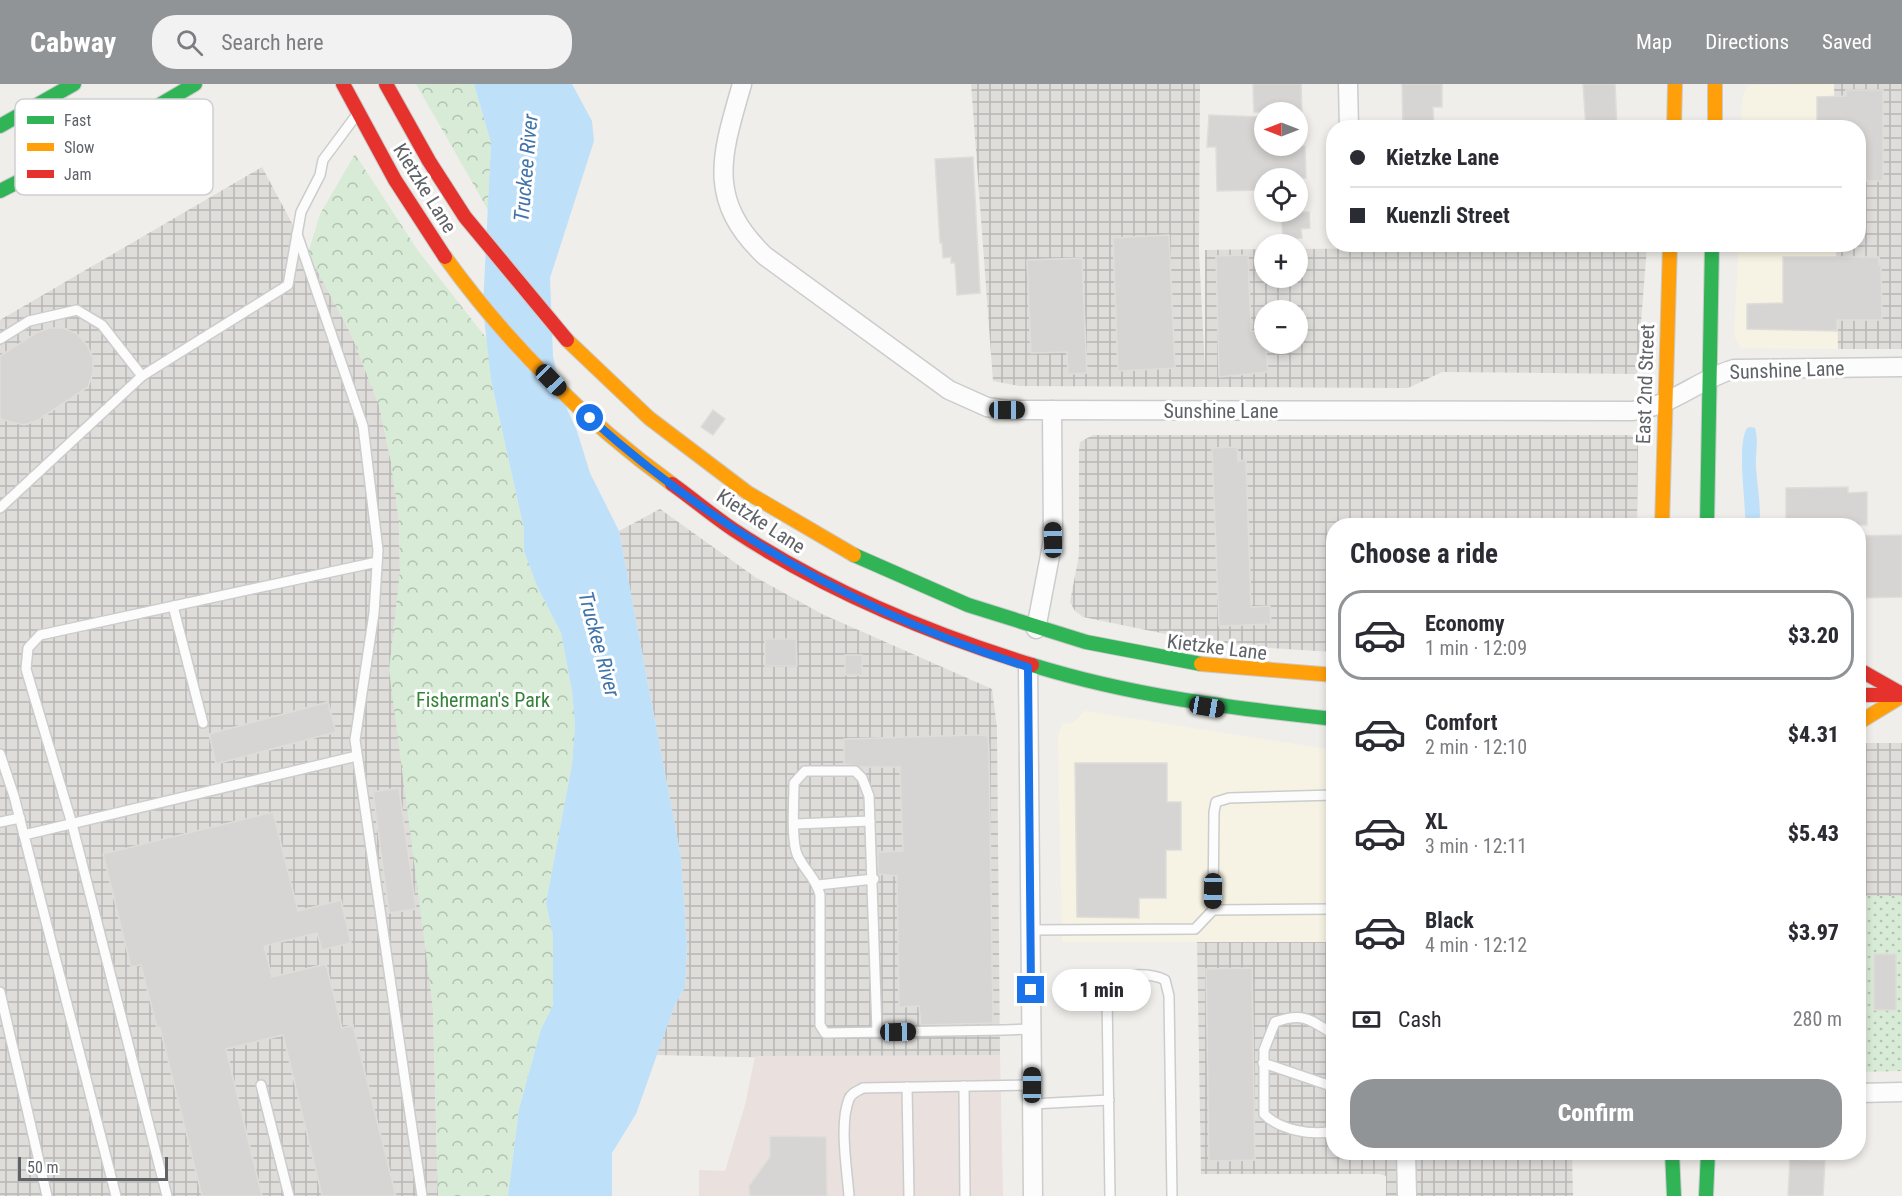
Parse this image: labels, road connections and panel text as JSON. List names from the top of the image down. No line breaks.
{"streets":{"main road":["Kietzke Lane","East 2nd Street"],"street":["Sunshine Lane"]},"crossings":[["Sunshine Lane","East 2nd Street"]],"water":["Truckee River"],"parks":["Fisherman's Park"],"legend":["Fast","Slow","Jam"],"scale_bar":"50 m","north":"left","page":{"header":"Cabway","search":"Search here","nav":["Map","Directions","Saved"],"map_buttons":["+","−"],"banner":["Kietzke Lane","Kuenzli Street"],"heading":"Choose a ride","list":[{"name":"Economy","note":"1 min · 12:09","value":"$3.20"},{"name":"Comfort","note":"2 min · 12:10","value":"$4.31"},{"name":"XL","note":"3 min · 12:11","value":"$5.43"},{"name":"Black","note":"4 min · 12:12","value":"$3.97"}],"bubble":"1 min","pay":["Cash","280 m"],"buttons":"Confirm","scale":"50 m"}}
